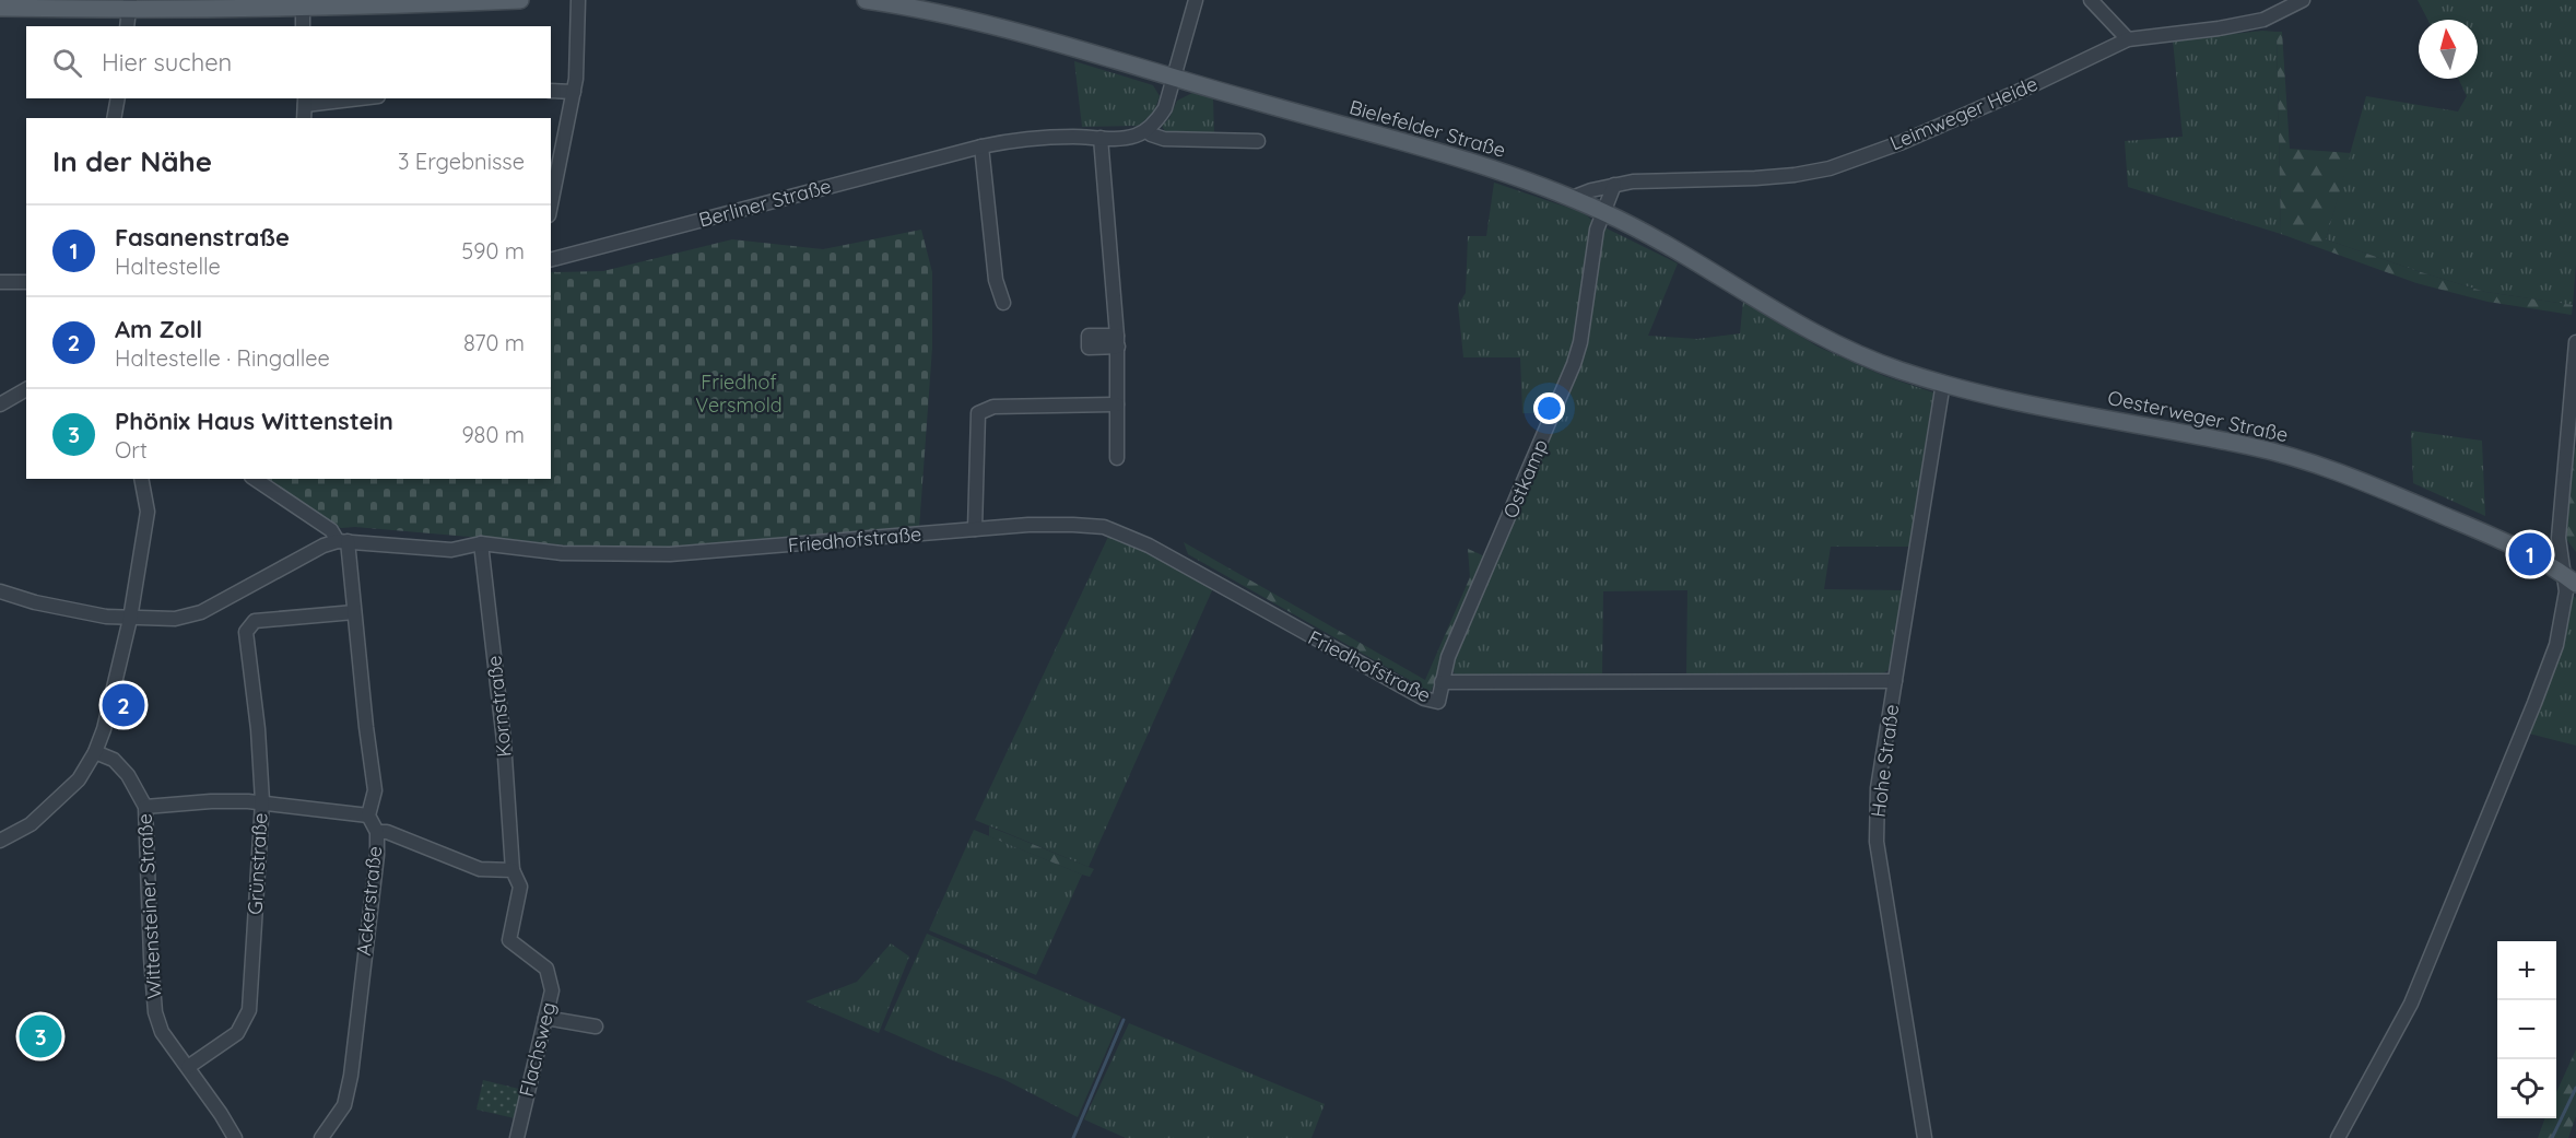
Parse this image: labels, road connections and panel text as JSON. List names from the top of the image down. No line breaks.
{"streets":{"main road":["Bielefelder Straße","Oesterweger Straße"],"street":["Leimweger Heide","Berliner Straße","Ostkamp","Friedhofstraße","Kornstraße","Hohe Straße","Grünstraße","Ackerstraße","Wittensteiner Straße","Flachsweg"]},"crossings":[["Leimweger Heide","Bielefelder Straße"],["Bielefelder Straße","Oesterweger Straße"],["Bielefelder Straße","Ostkamp"],["Bielefelder Straße","Hohe Straße"],["Oesterweger Straße","Hohe Straße"],["Ostkamp","Friedhofstraße"],["Friedhofstraße","Kornstraße"],["Friedhofstraße","Hohe Straße"],["Kornstraße","Flachsweg"],["Grünstraße","Wittensteiner Straße"]],"parks":["Friedhof Versmold"],"north":"top","page":{"search":"Hier suchen","heading":["In der Nähe","3 Ergebnisse"],"list":[{"mark":"1","name":"Fasanenstraße","note":"Haltestelle","value":"590 m"},{"mark":"2","name":"Am Zoll","note":"Haltestelle · Ringallee","value":"870 m"},{"mark":"3","name":"Phönix Haus Wittenstein","note":"Ort","value":"980 m"}],"pins":["1","2","3"],"map_buttons":["+","−"]}}
